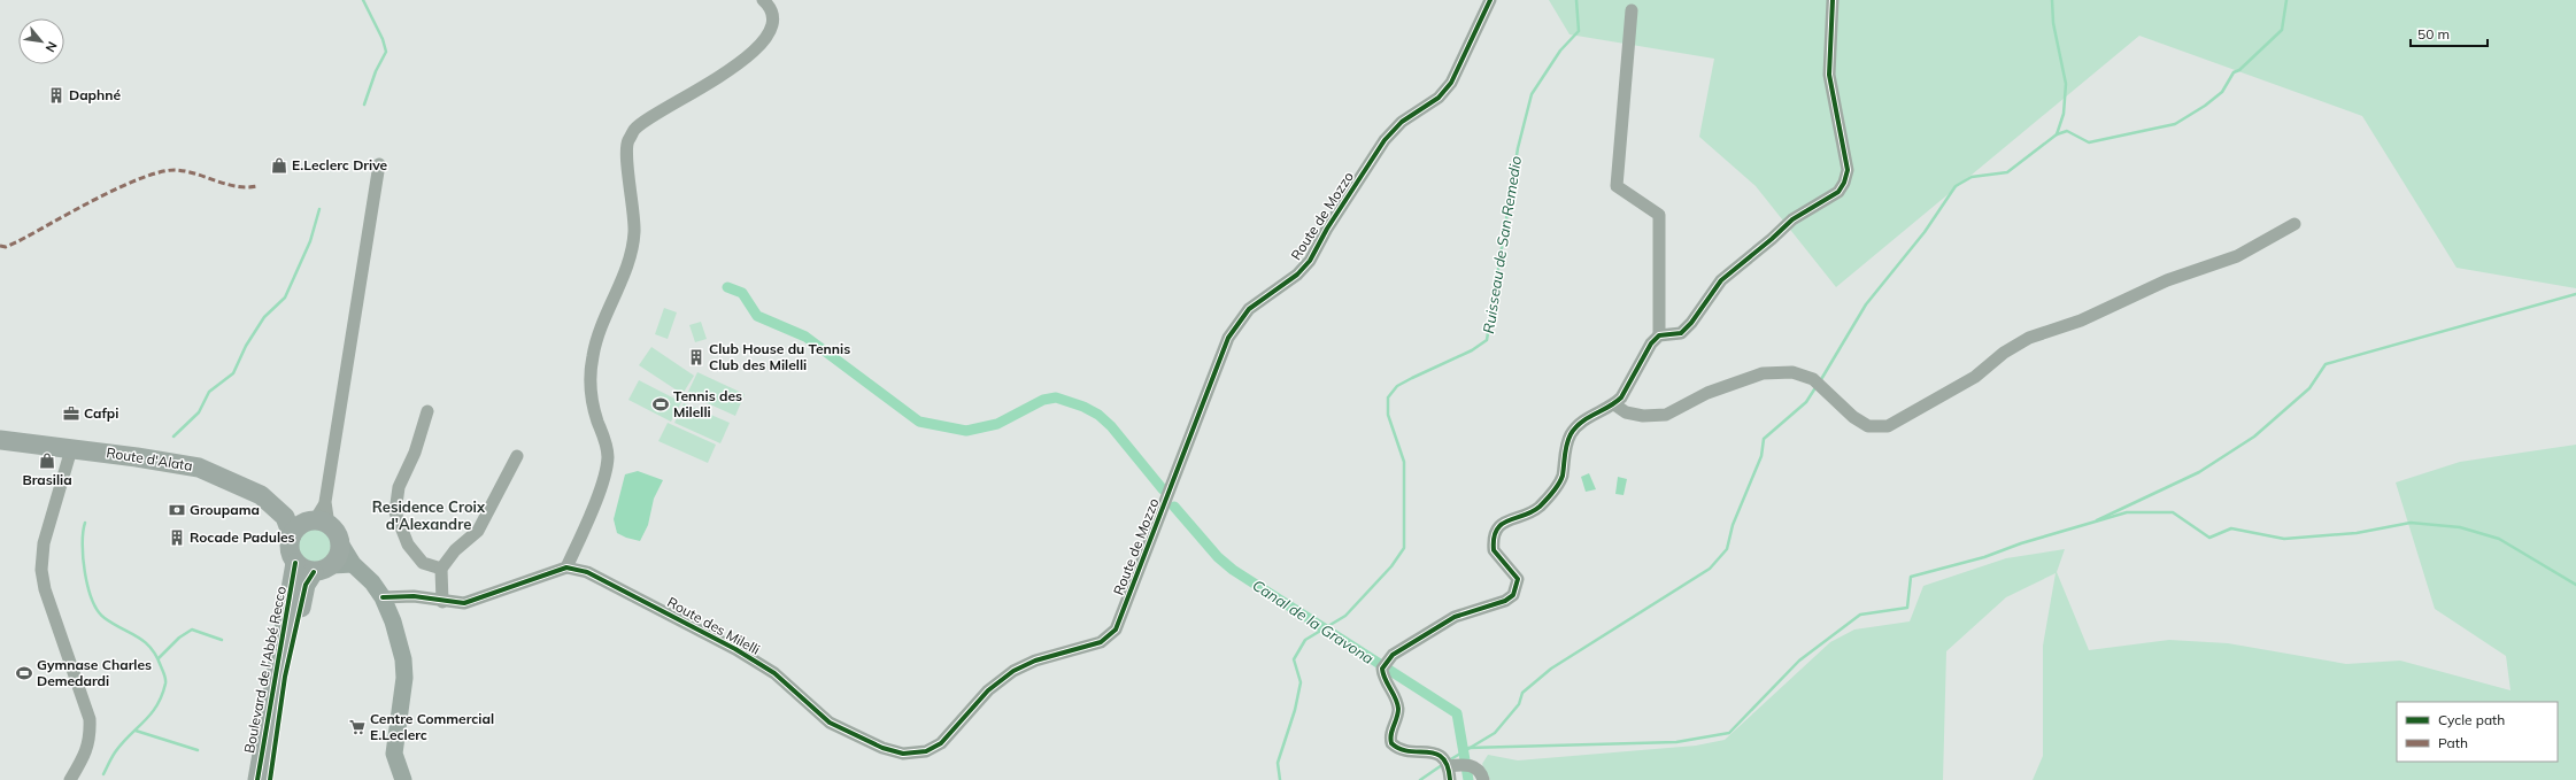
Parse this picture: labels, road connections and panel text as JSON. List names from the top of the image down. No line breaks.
{"streets":{"main road":["Route d'Alata","Boulevard de l'Abbé Recco"],"street":["Route de Mozzo","Route des Milelli"]},"crossings":[["Route de Mozzo","Route des Milelli"],["Route d'Alata","Boulevard de l'Abbé Recco"]],"districts":["Residence Croix d'Alexandre"],"water":["Ruisseau de San Remedio","Canal de la Gravona"],"places":{"building":["Daphné","Club House du Tennis Club des Milelli","Rocade Padules"],"shop":["E.Leclerc Drive","Brasilia"],"sports":["Tennis des Milelli","Gymnase Charles Demedardi"],"office":["Cafpi"],"bank":["Groupama"],"supermarket":["Centre Commercial E.Leclerc"]},"legend":["Cycle path","Path"],"scale_bar":"50 m","north":"bottom right"}
